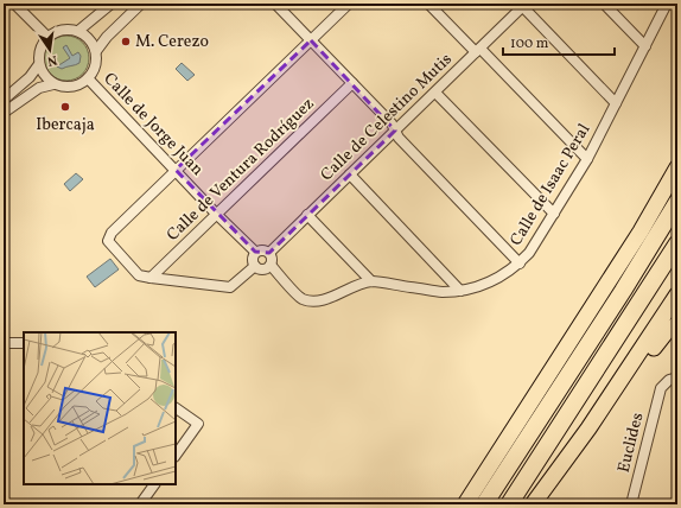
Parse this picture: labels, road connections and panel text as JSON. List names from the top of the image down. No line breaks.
{"streets":{"street":["Calle de Celestino Mutis","Calle de Jorge Juan","Calle de Ventura Rodríguez","Calle de Isaac Peral","Euclides"]},"crossings":[["Calle de Celestino Mutis","Calle de Jorge Juan"],["Calle de Celestino Mutis","Calle de Isaac Peral"],["Calle de Jorge Juan","Calle de Ventura Rodríguez"],["Calle de Jorge Juan","Calle de Isaac Peral"]],"places":["M. Cerezo","Ibercaja"],"scale_bar":"100 m","north":"bottom"}
